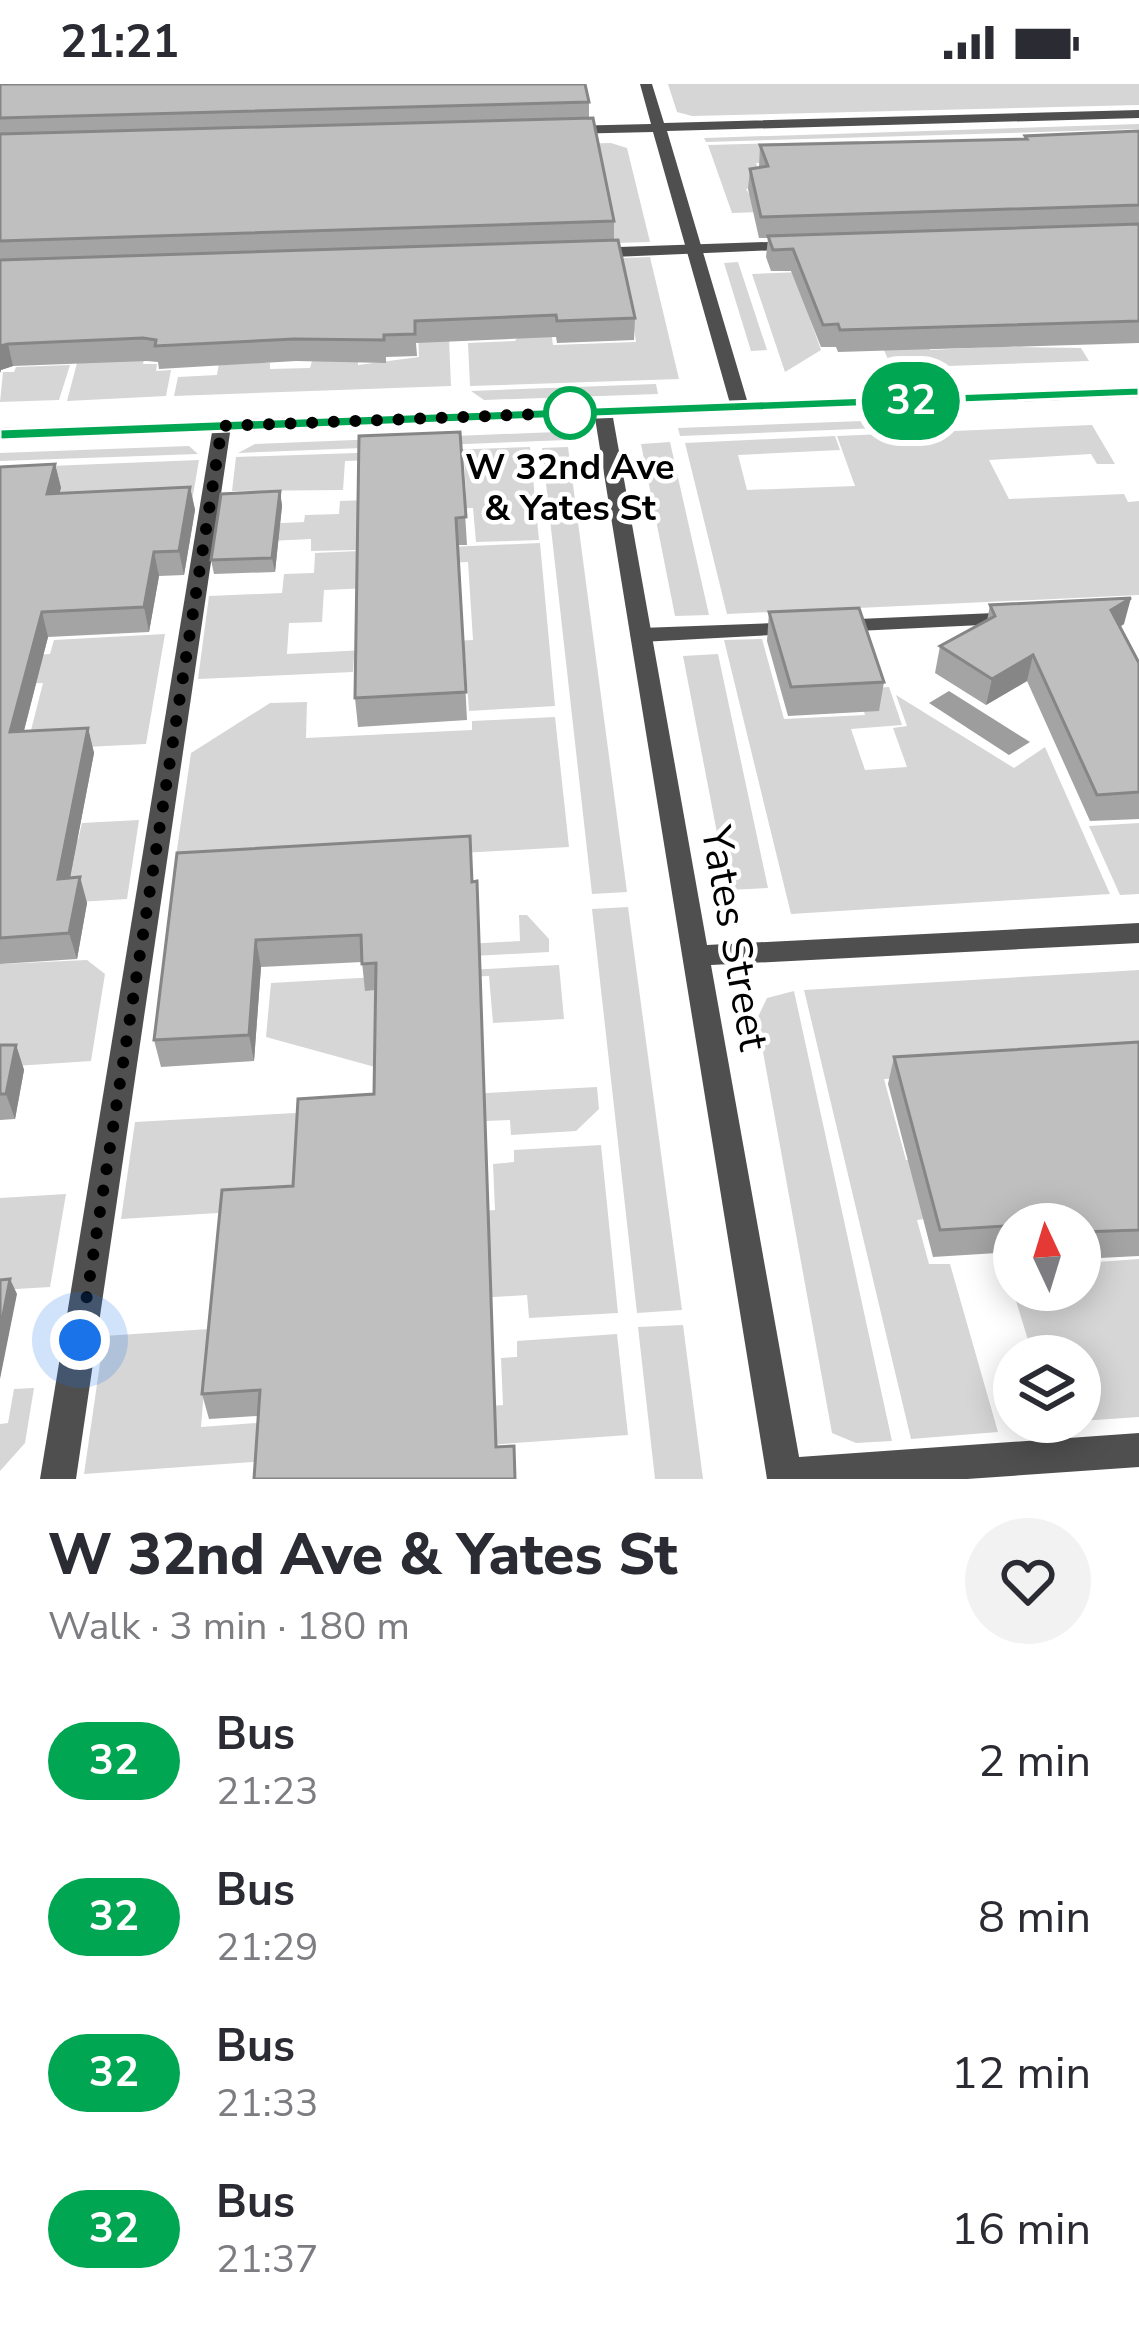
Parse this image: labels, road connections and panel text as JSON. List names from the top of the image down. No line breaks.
{"streets":{"street":["Yates Street"]},"places":["W 32nd Ave & Yates St"],"lines":["bus line 32"],"north":"top","page":{"status":"21:21","on_map":"32","heading":["W 32nd Ave & Yates St","Walk · 3 min · 180 m"],"list":[{"mark":"32","name":"Bus","note":"21:23","value":"2 min"},{"mark":"32","name":"Bus","note":"21:29","value":"8 min"},{"mark":"32","name":"Bus","note":"21:33","value":"12 min"},{"mark":"32","name":"Bus","note":"21:37","value":"16 min"}]}}
